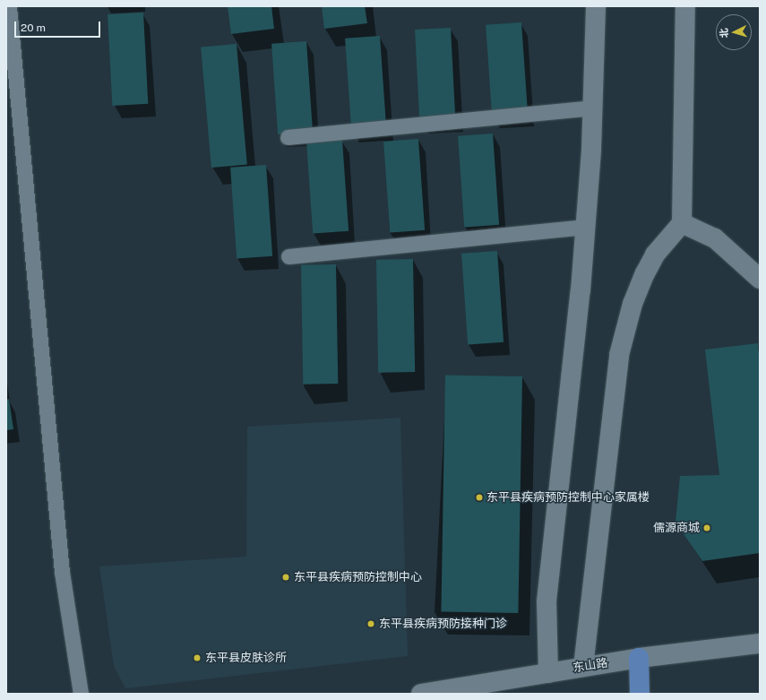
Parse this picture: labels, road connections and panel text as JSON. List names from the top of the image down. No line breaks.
{"streets":{"street":["东山路"]},"places":["东平县疾病预防控制中心家属楼","儒源商城","东平县疾病预防控制中心","东平县疾病预防接种门诊","东平县皮肤诊所"],"scale_bar":"20 m","north":"left"}
